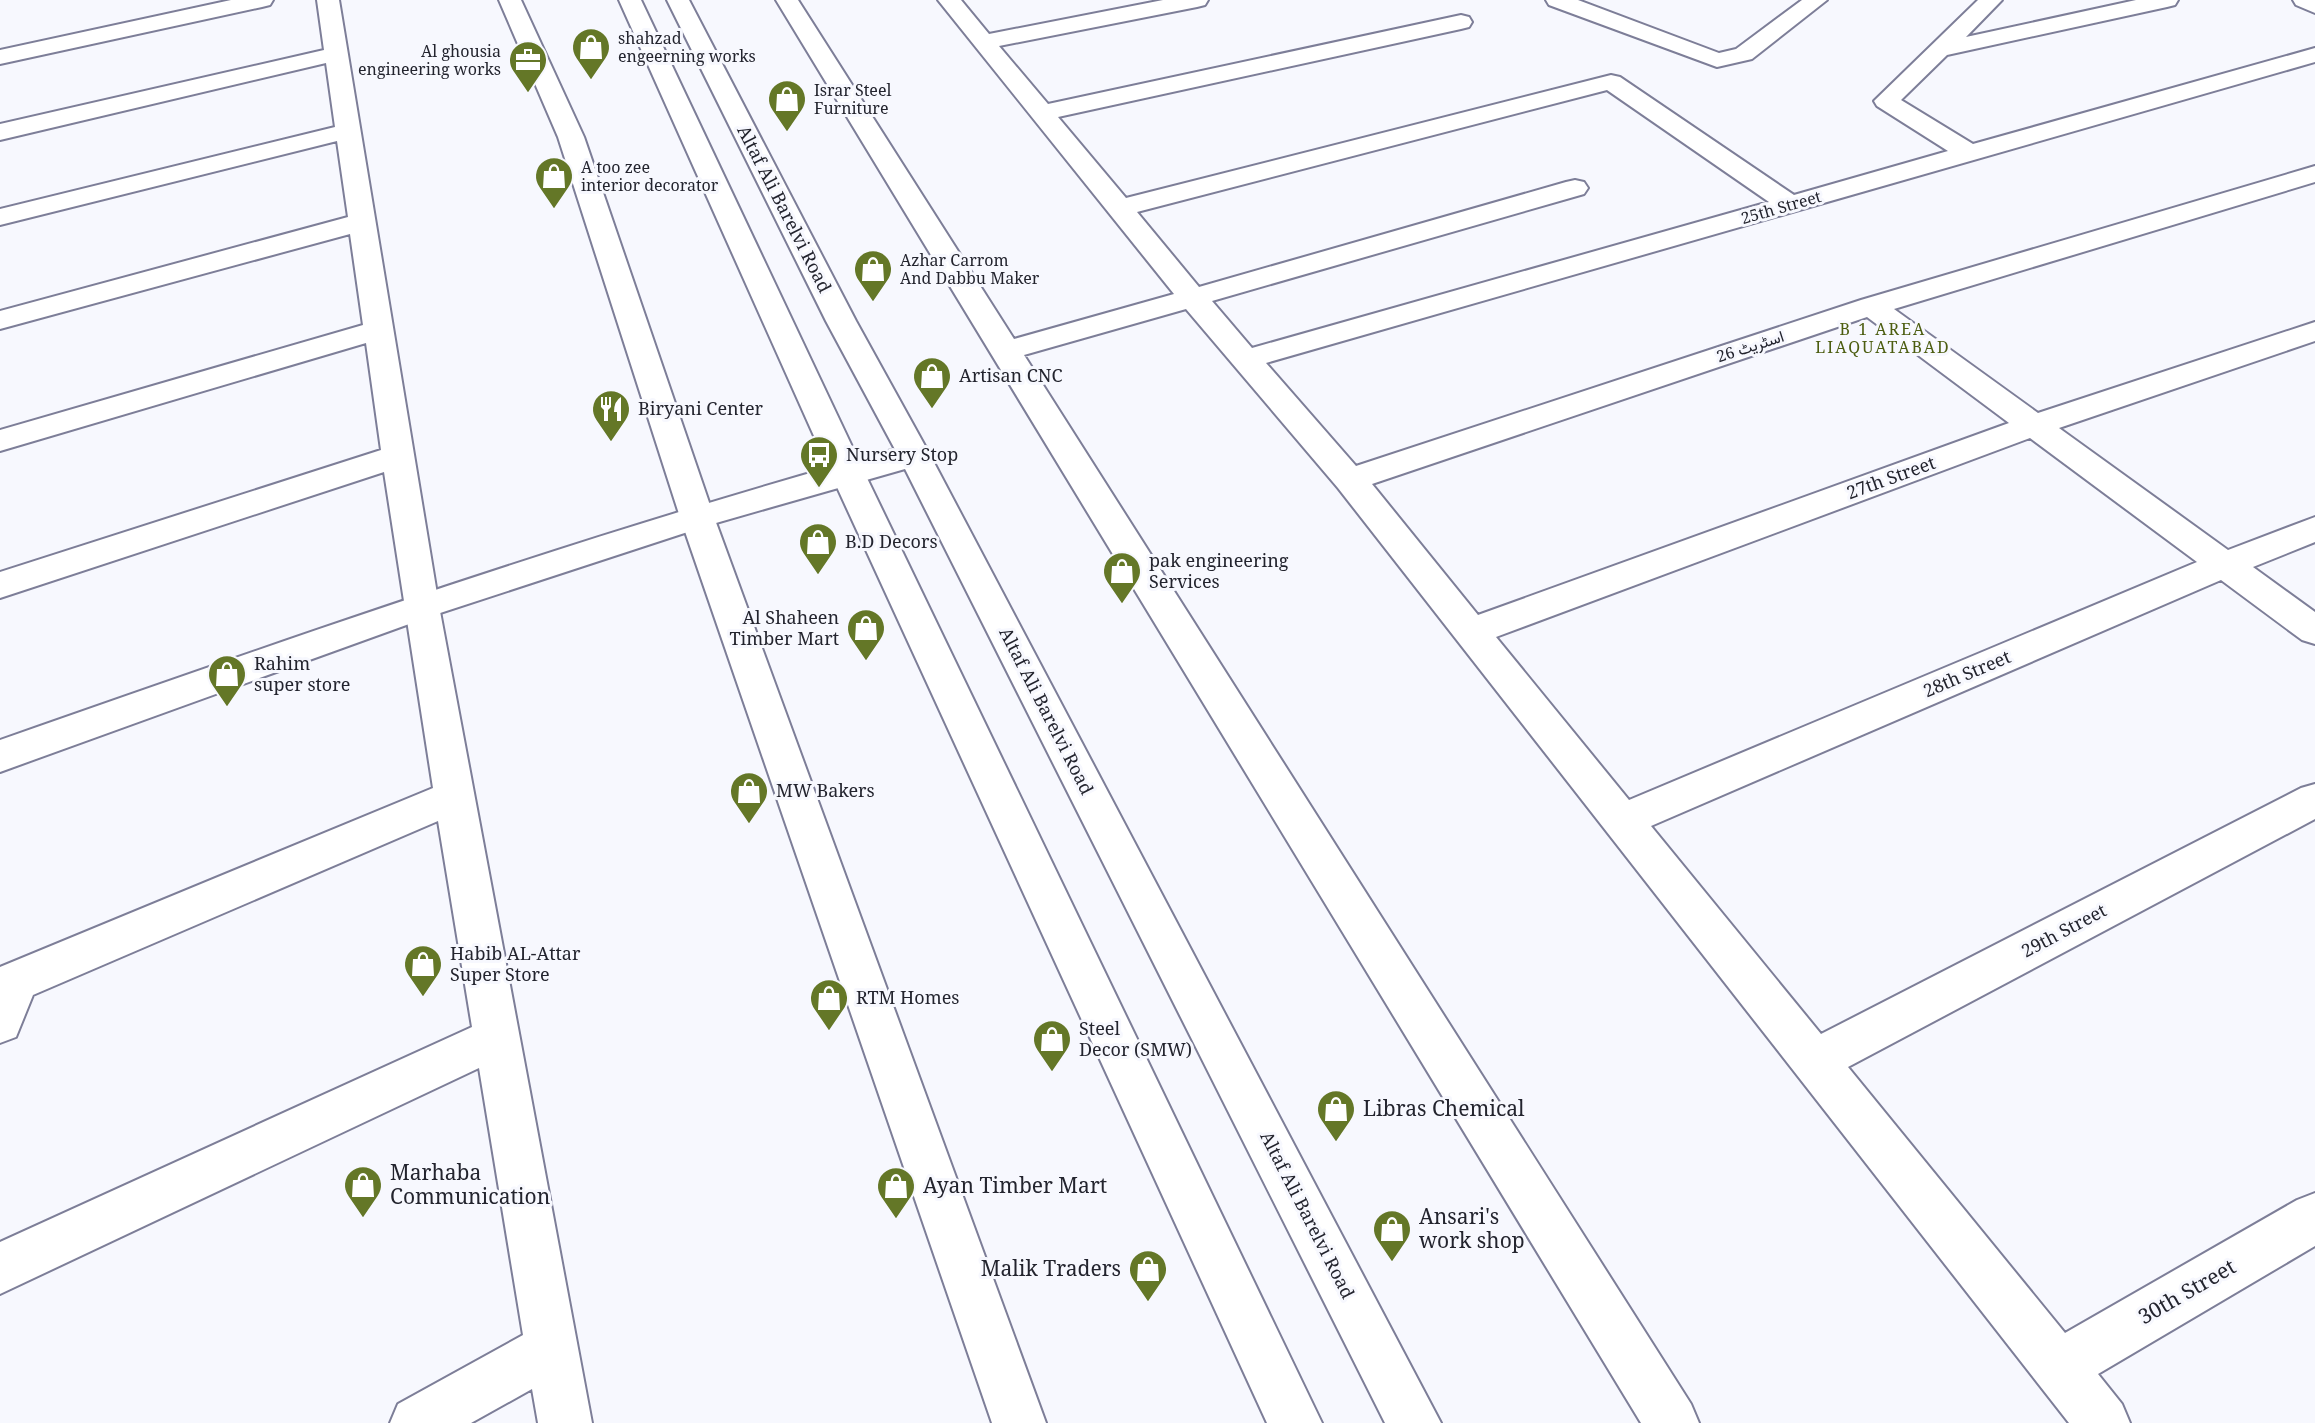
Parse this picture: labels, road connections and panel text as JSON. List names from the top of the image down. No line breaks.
{"streets":{"street":["25th Street","Altaf Ali Barelvi Road","اسٹریٹ 26","27th Street","28th Street","29th Street","30th Street"]},"districts":["B 1 AREA LIAQUATABAD"],"places":{"shop":["shahzad engeerning works","Israr Steel Furniture","A too zee interior decorator","Azhar Carrom And Dabbu Maker","Artisan CNC","B.D Decors","pak engineering Services","Al Shaheen Timber Mart","Rahim super store","MW Bakers","Habib AL-Attar Super Store","RTM Homes","Steel Decor (SMW)","Libras Chemical","Marhaba Communication","Ayan Timber Mart","Ansari's work shop","Malik Traders"],"office":["Al ghousia engineering works"],"restaurant":["Biryani Center"],"bus stop":["Nursery Stop"]}}
